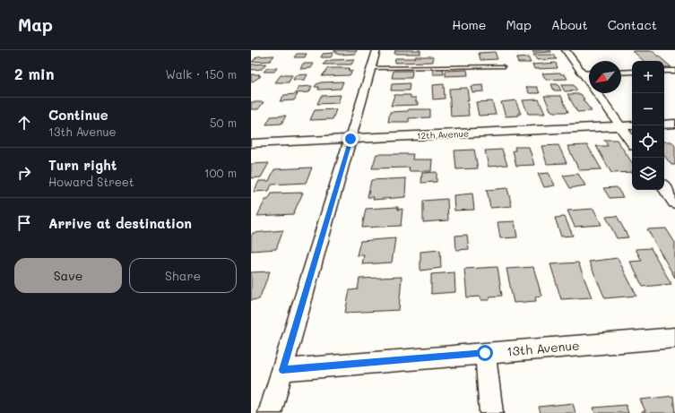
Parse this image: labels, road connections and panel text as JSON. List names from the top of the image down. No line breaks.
{"streets":{"street":["12th Avenue","13th Avenue"]},"north":"bottom left","page":{"header":"Map","nav":["Home","Map","About","Contact"],"heading":["2 min","Walk · 150 m"],"map_buttons":["+","−"],"list":[["Continue","13th Avenue","50 m"],["Turn right","Howard Street","100 m"],"Arrive at destination"],"buttons":["Save","Share"]}}
